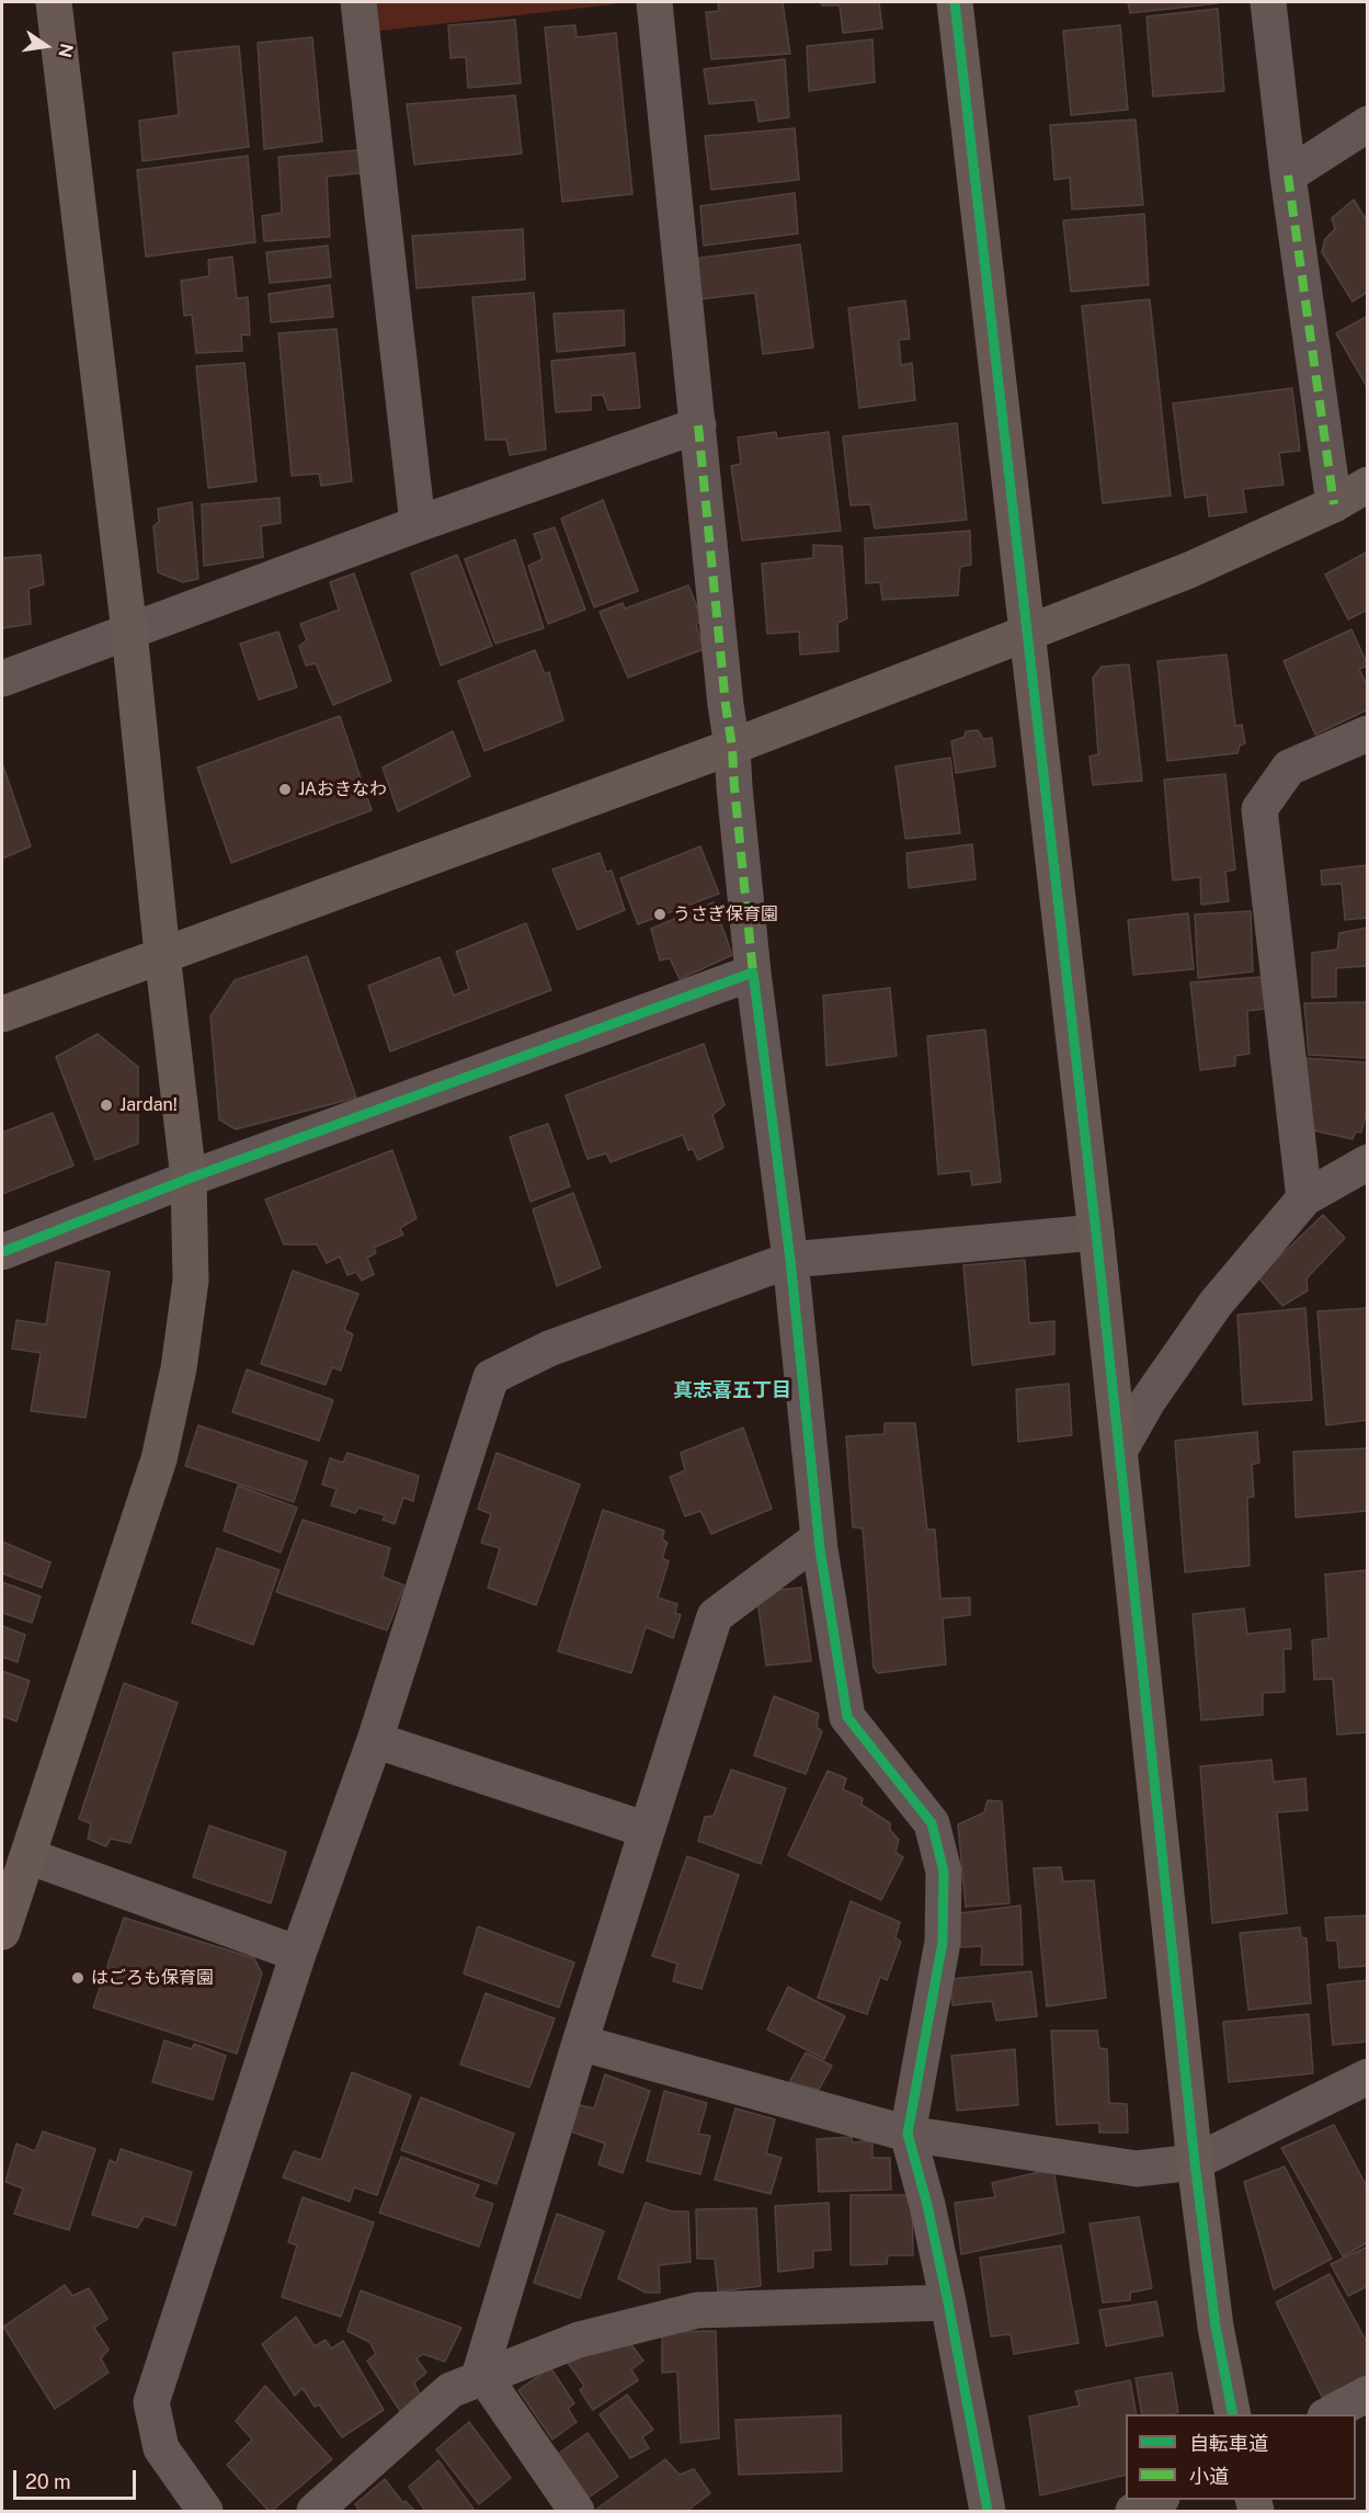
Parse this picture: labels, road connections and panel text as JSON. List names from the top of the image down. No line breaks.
{"districts":["真志喜五丁目"],"places":["JAおきなわ","うさぎ保育園","Jardan!","はごろも保育園"],"legend":["自転車道","小道"],"scale_bar":"20 m","north":"right"}
